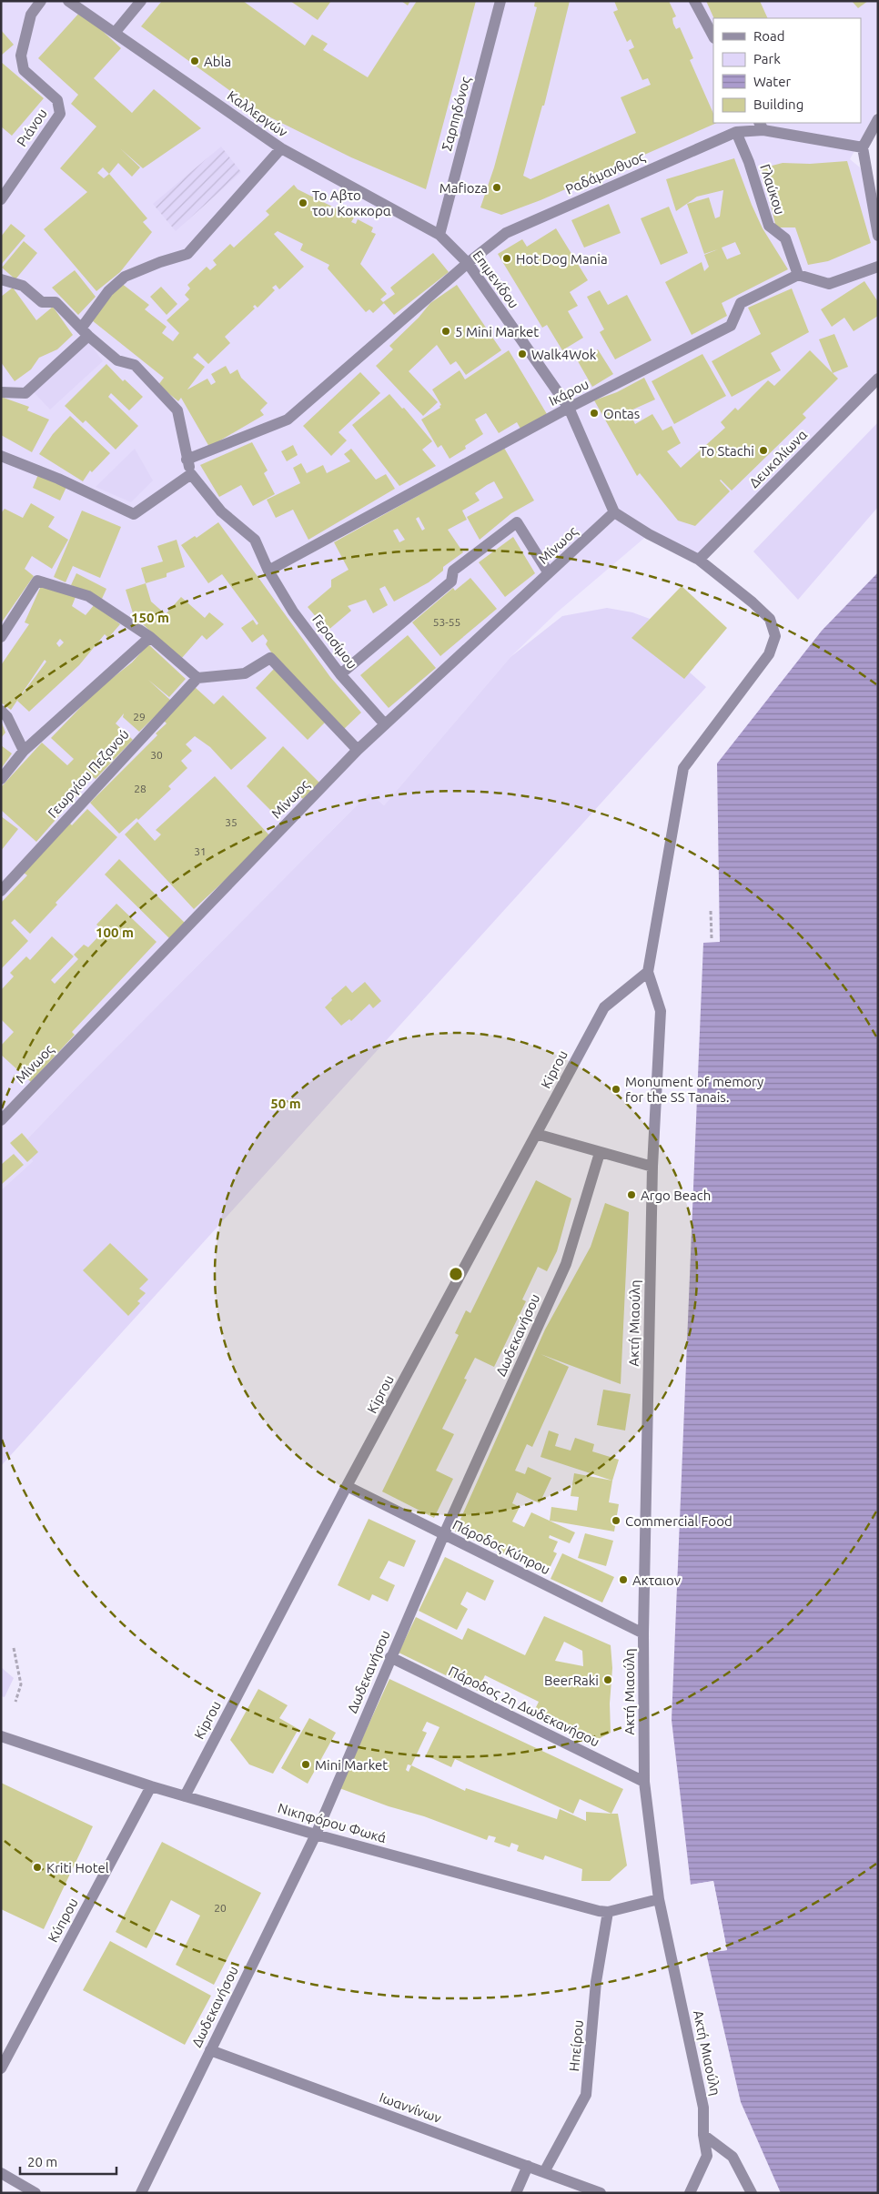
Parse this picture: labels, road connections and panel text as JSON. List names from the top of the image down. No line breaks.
{"streets":{"street":["Καλλεργών","Σαρπηδόνος","Ριάνου","Ραδάμανθυος","Γλαύκου","Επιμενίδου","Ικάρου","Δευκαλίωνα","Μίνωος","Γερασίμου","Γεωργίου Πεζανού","Kiprou","Ακτή Μιαούλη","Δωδεκανήσου","Πάροδος Κύπρου","Πάροδος 2η Δωδεκανήσου","Νικηφόρου Φωκά","Κύπρου","Ηπείρου","Ιωαννίνων"]},"crossings":[["Καλλεργών","Σαρπηδόνος"],["Καλλεργών","Επιμενίδου"],["Σαρπηδόνος","Επιμενίδου"],["Ραδάμανθυος","Γλαύκου"],["Ραδάμανθυος","Επιμενίδου"],["Ραδάμανθυος","Γερασίμου"],["Γλαύκου","Ικάρου"],["Επιμενίδου","Ικάρου"],["Επιμενίδου","Μίνωος"],["Ικάρου","Γερασίμου"],["Μίνωος","Γερασίμου"],["Kiprou","Ακτή Μιαούλη"],["Kiprou","Πάροδος Κύπρου"],["Kiprou","Νικηφόρου Φωκά"],["Ακτή Μιαούλη","Πάροδος Κύπρου"],["Ακτή Μιαούλη","Πάροδος 2η Δωδεκανήσου"],["Ακτή Μιαούλη","Νικηφόρου Φωκά"],["Δωδεκανήσου","Πάροδος Κύπρου"],["Δωδεκανήσου","Πάροδος 2η Δωδεκανήσου"],["Δωδεκανήσου","Νικηφόρου Φωκά"],["Δωδεκανήσου","Ιωαννίνων"],["Νικηφόρου Φωκά","Κύπρου"],["Νικηφόρου Φωκά","Ηπείρου"],["Ηπείρου","Ιωαννίνων"]],"places":["Abla","Mafioza","Το Αβτο του Κοκκορα","Hot Dog Mania","5 Mini Market","Walk4Wok","Ontas","To Stachi","Monument of memory for the SS Tanais.","Argo Beach","Commercial Food","Ακταιον","BeerRaki","Mini Market","Kriti Hotel"],"house_numbers":["53-55","29","30","28","35","31","20"],"legend":["Road","Park","Water","Building"],"scale_bar":"20 m","rings":["150 m","100 m","50 m"]}
